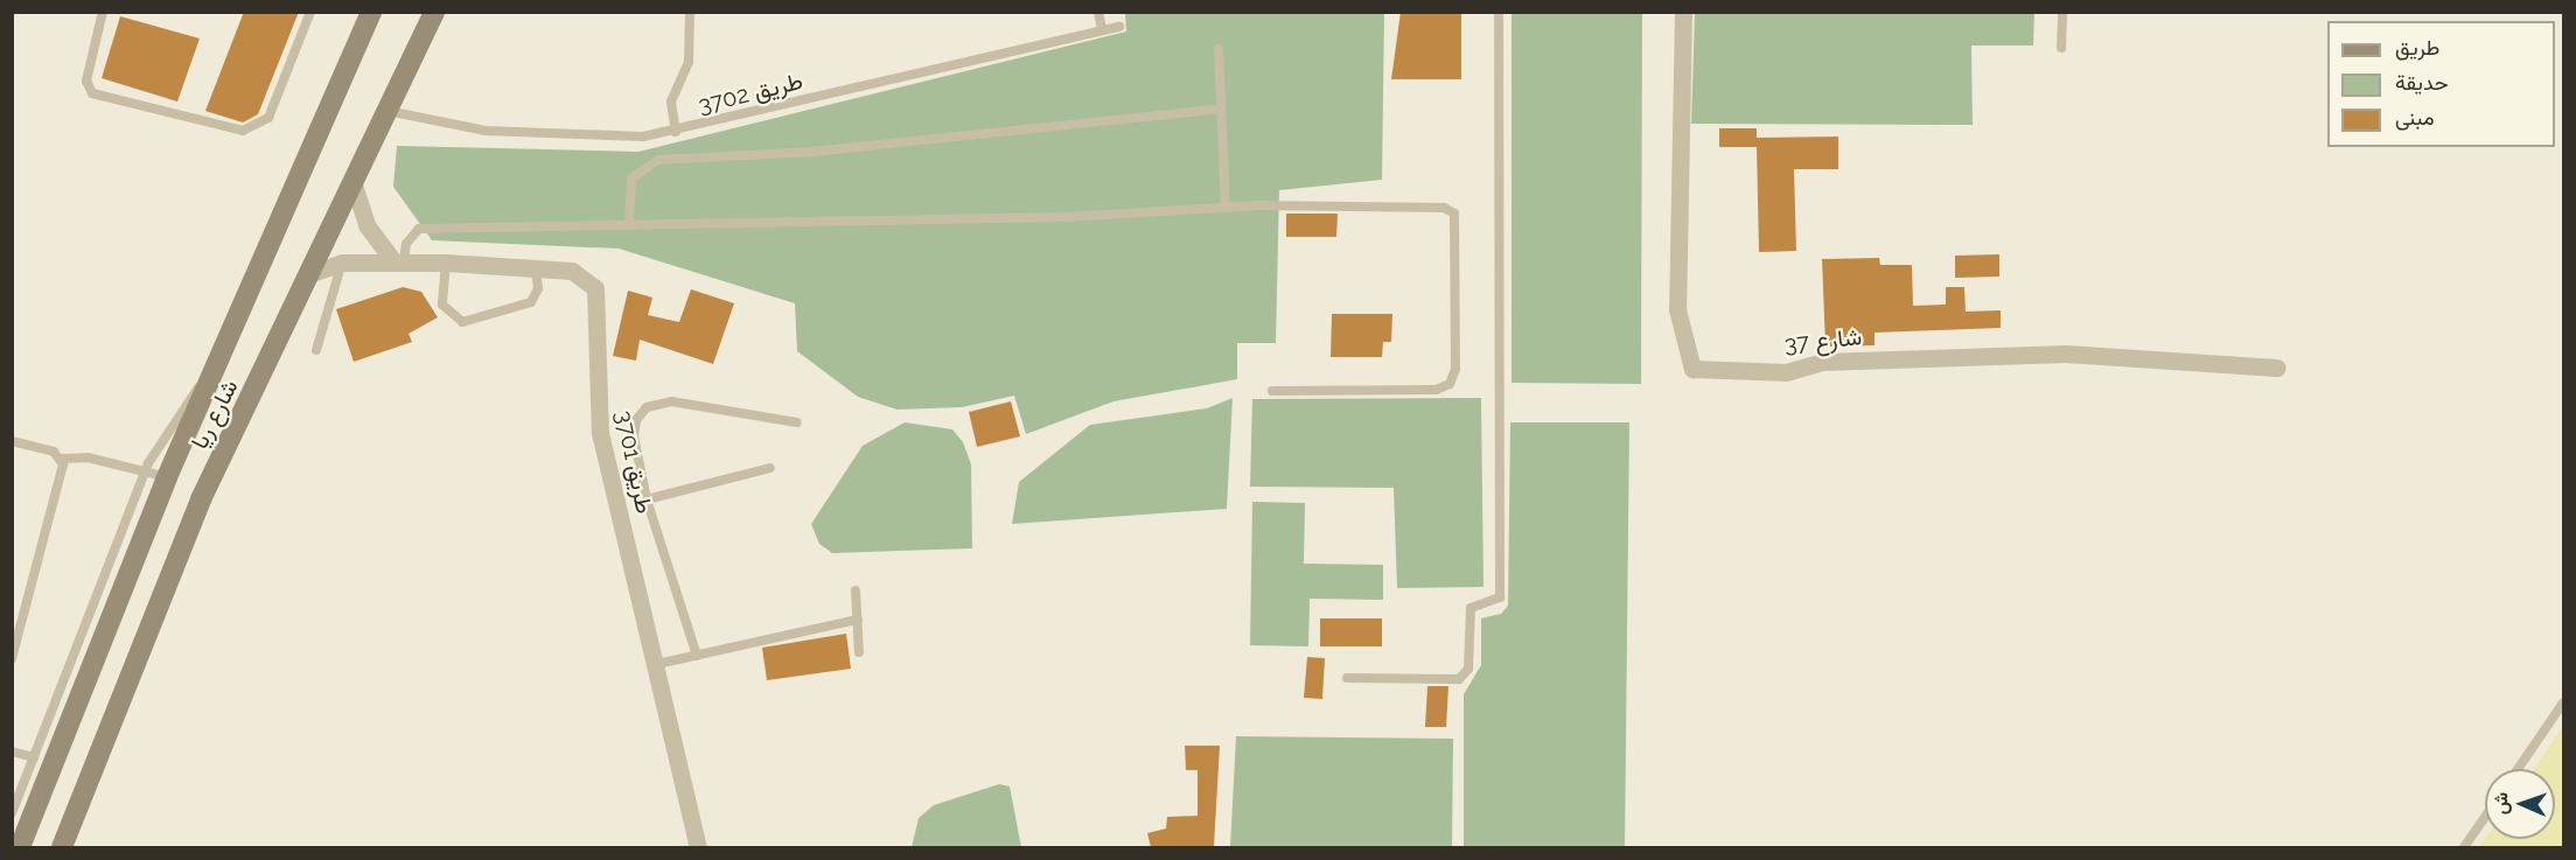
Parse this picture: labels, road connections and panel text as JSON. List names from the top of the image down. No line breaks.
{"streets":{"main road":["شارع ريا"],"street":["شارع 37","طريق 3701"],"lane":["طريق 3702"]},"crossings":[["طريق 3702","شارع ريا"],["شارع ريا","طريق 3701"]],"legend":["طريق","حديقة","مبنى"],"north":"left"}
